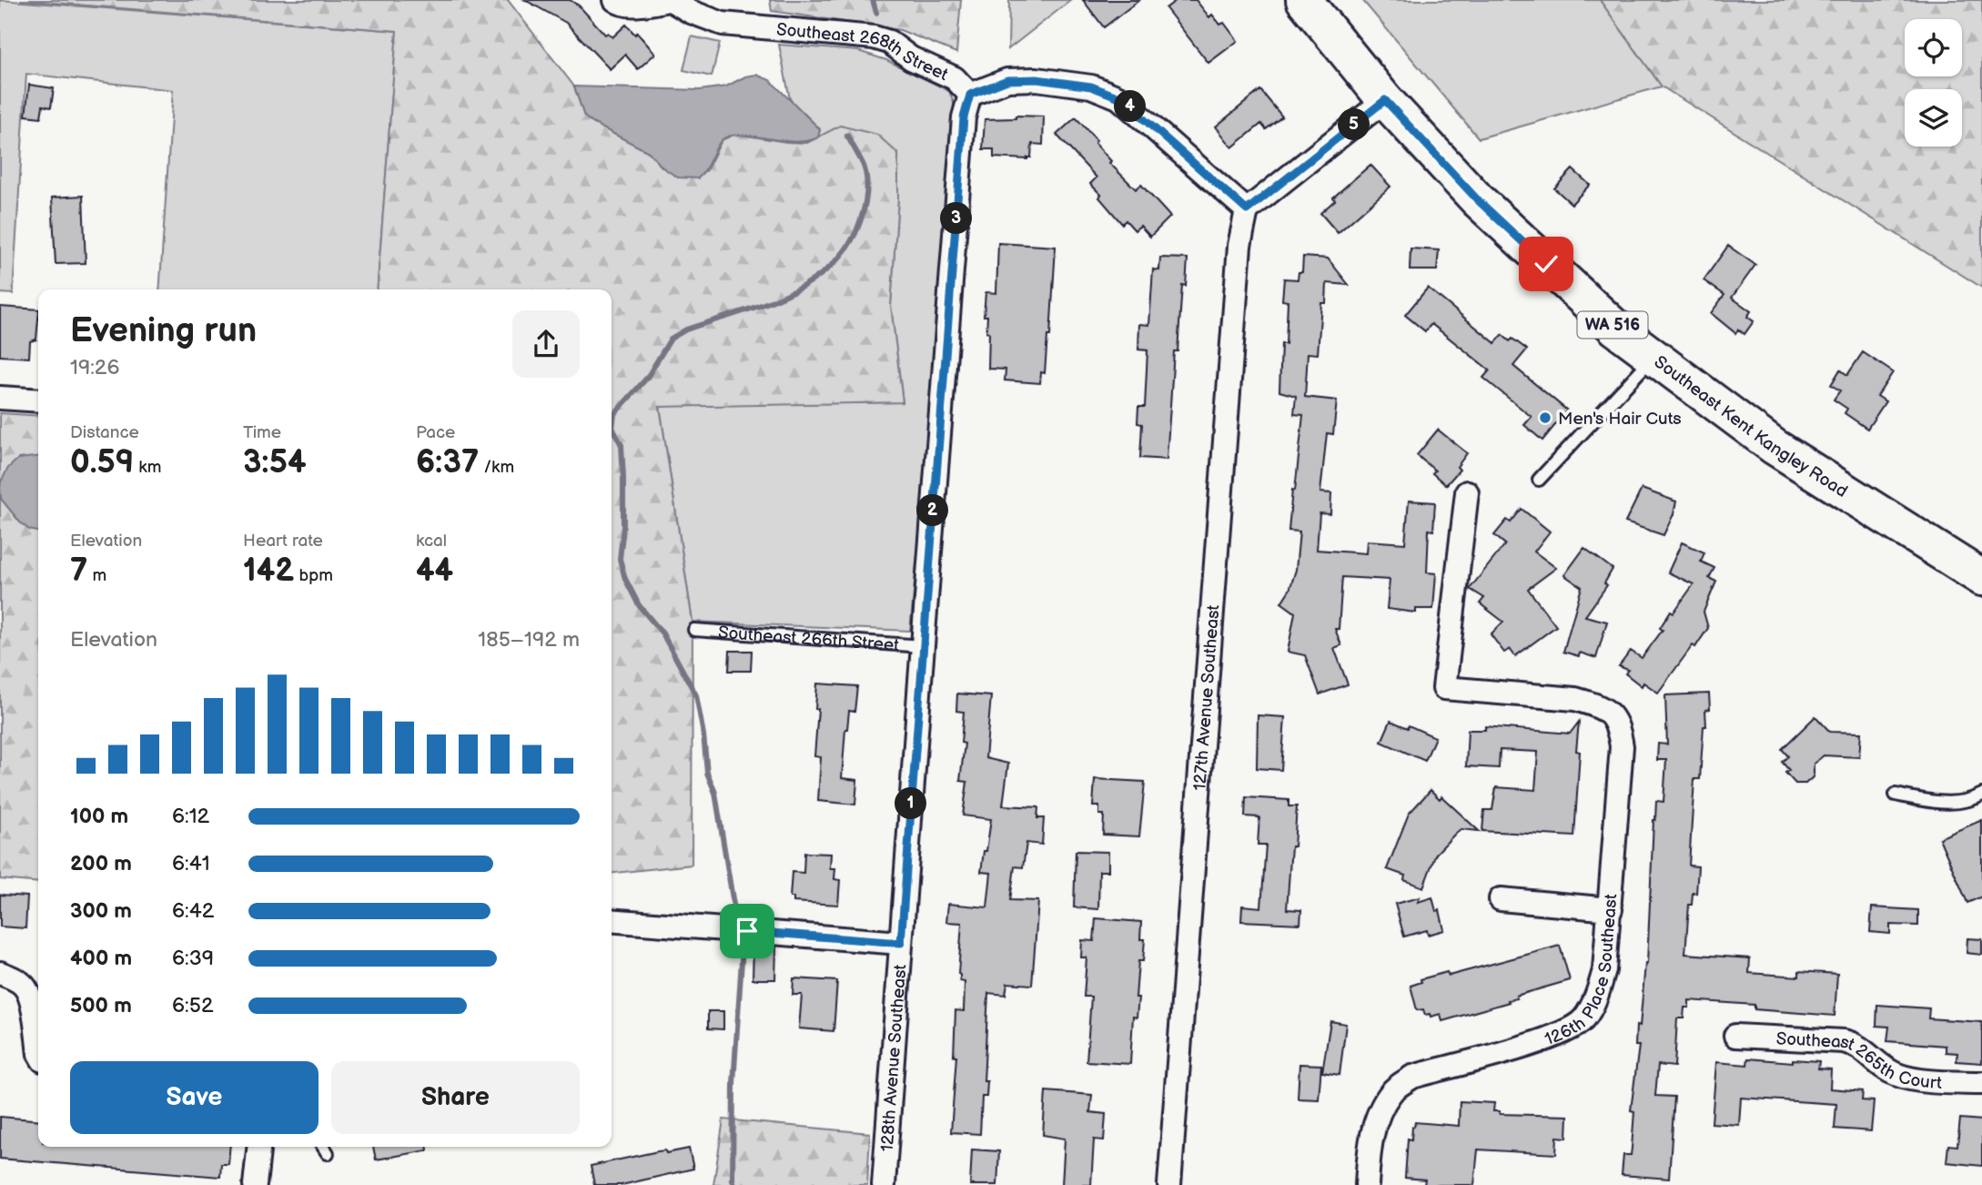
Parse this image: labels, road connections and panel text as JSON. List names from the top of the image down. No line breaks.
{"streets":{"main road":["WA 516","Southeast Kent Kangley Road"],"street":["Southeast 268th Street","127th Avenue Southeast","126th Place Southeast","128th Avenue Southeast","Southeast 265th Court"],"lane":["Southeast 266th Street"]},"crossings":[["Southeast 268th Street","127th Avenue Southeast"],["Southeast 268th Street","128th Avenue Southeast"],["Southeast 266th Street","128th Avenue Southeast"]],"places":["Men's Hair Cuts"],"page":{"pins":["4","5","3","2","1"],"heading":["Evening run","19:26"],"stats":[["Distance","0.59 km"],["Time","3:54"],["Pace","6:37 /km"],["Elevation","7 m"],["Heart rate","142 bpm"],["kcal","44"]],"chart":["Elevation","185–192 m"],"list":[{"name":"100 m","note":"6:12"},{"name":"200 m","note":"6:41"},{"name":"300 m","note":"6:42"},{"name":"400 m","note":"6:39"},{"name":"500 m","note":"6:52"}],"buttons":["Save","Share"]}}
